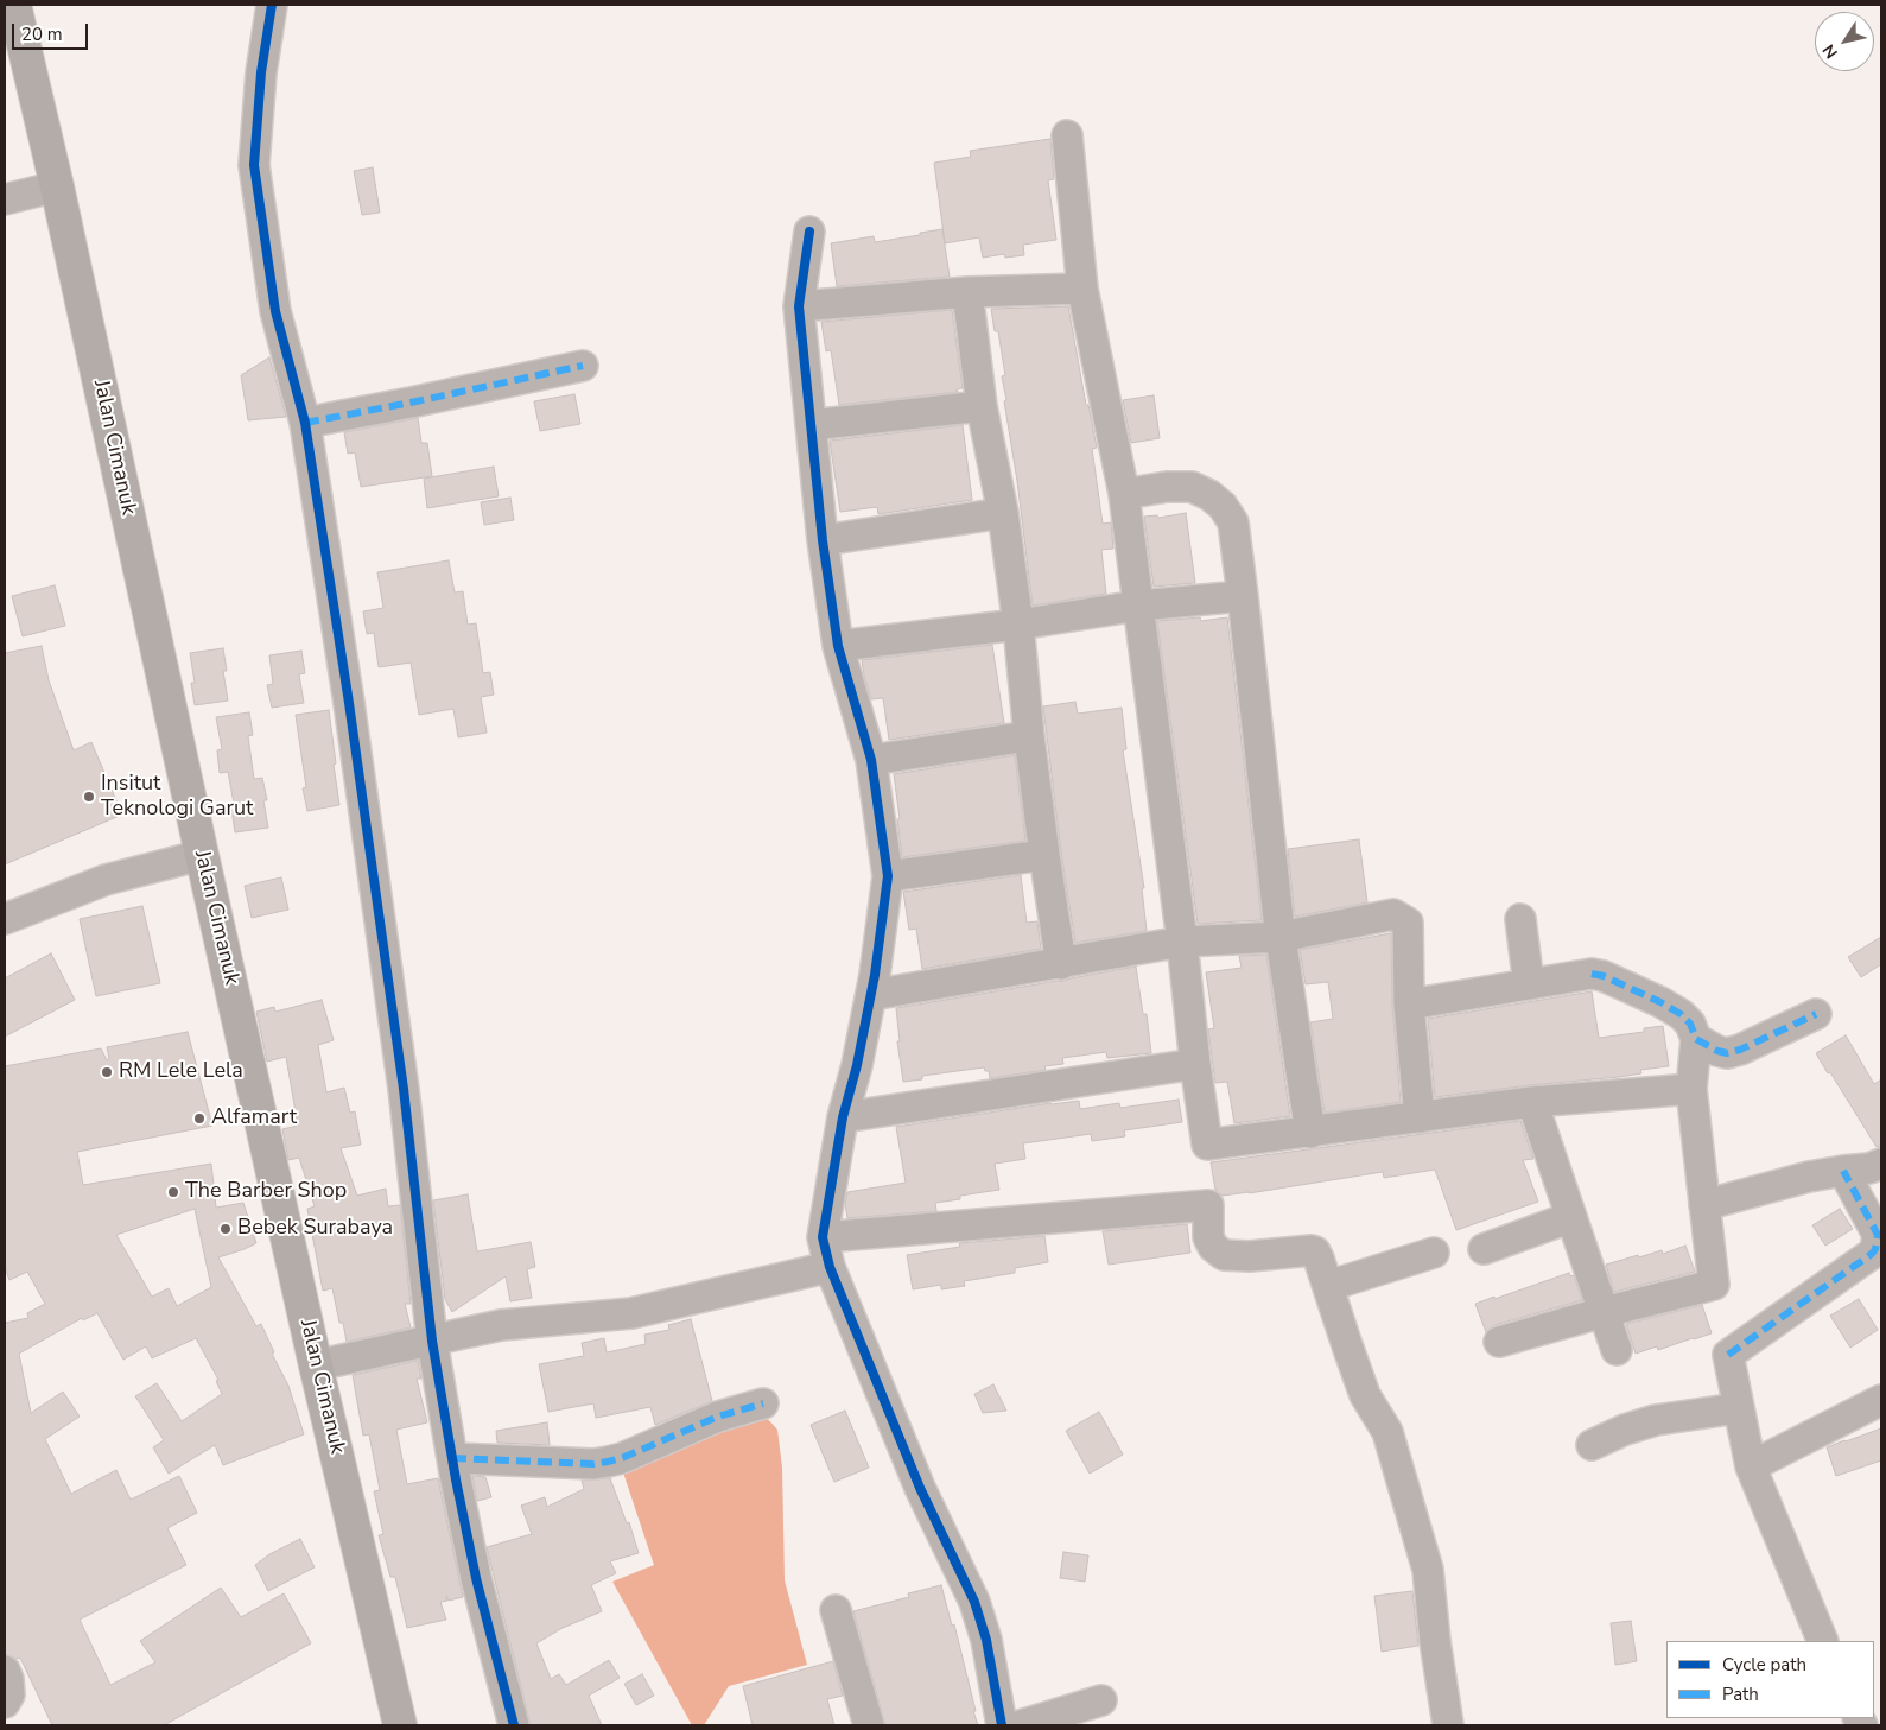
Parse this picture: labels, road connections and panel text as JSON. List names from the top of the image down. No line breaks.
{"streets":{"main road":["Jalan Cimanuk"]},"places":["Insitut Teknologi Garut","RM Lele Lela","Alfamart","The Barber Shop","Bebek Surabaya"],"legend":["Cycle path","Path"],"scale_bar":"20 m","north":"bottom left"}
